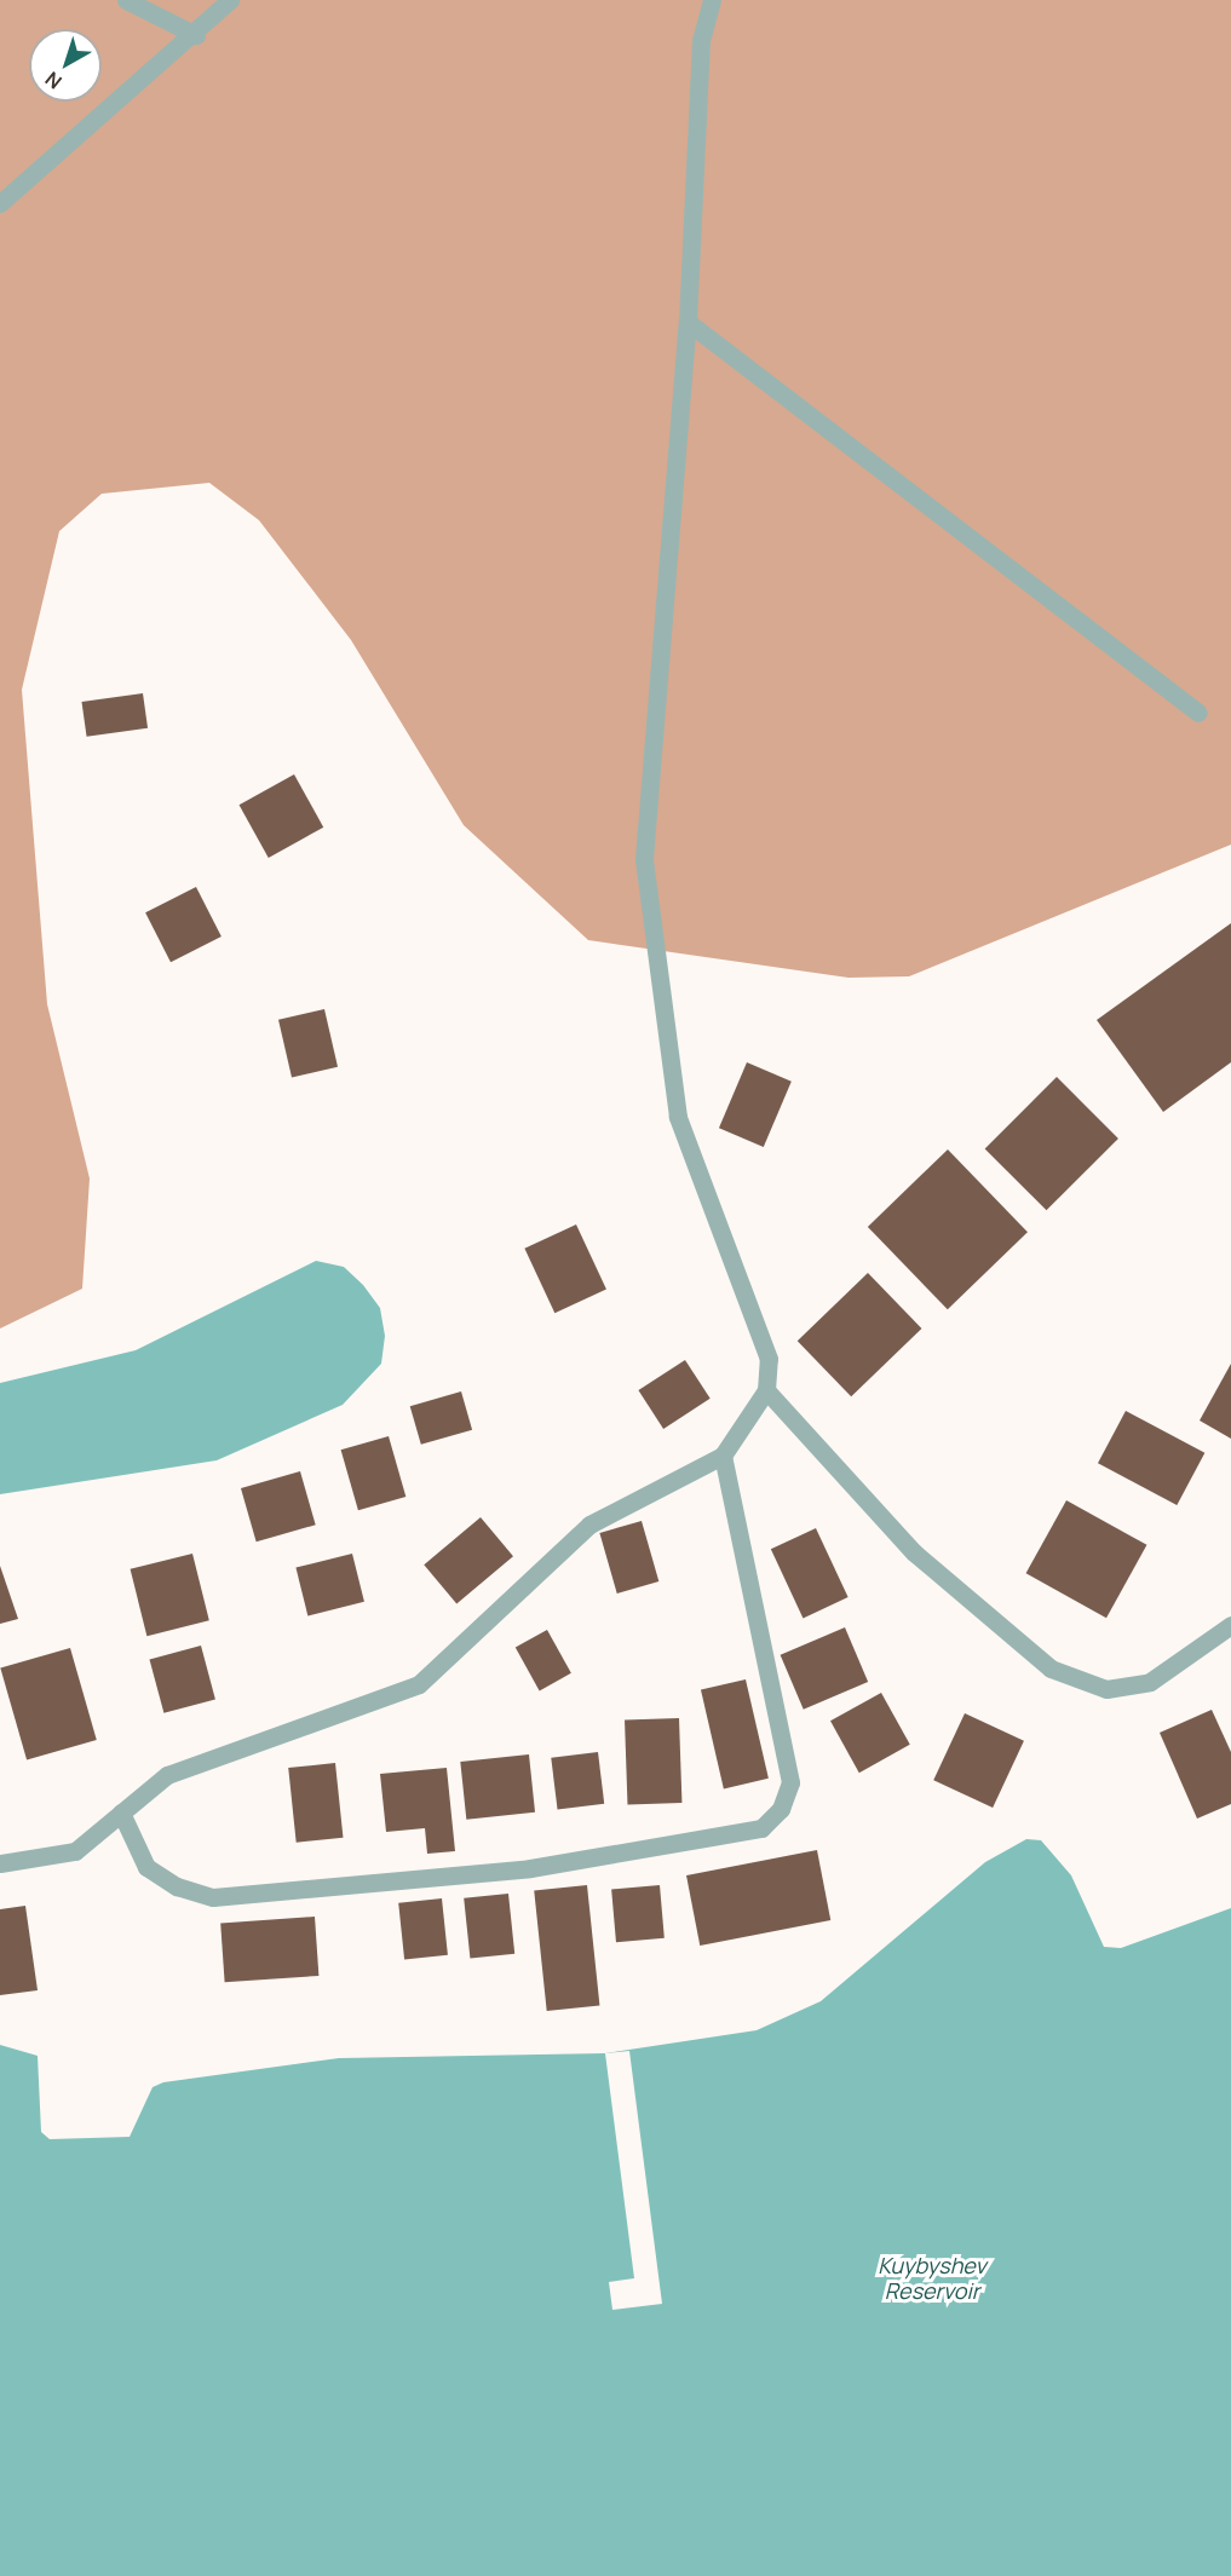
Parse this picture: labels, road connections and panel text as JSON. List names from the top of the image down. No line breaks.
{"water":["Kuybyshev Reservoir"],"north":"bottom left"}
